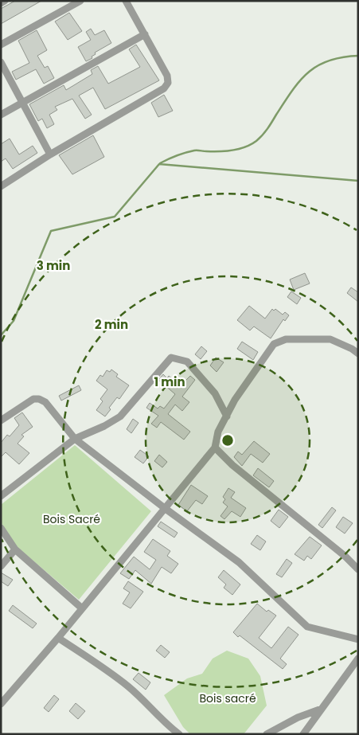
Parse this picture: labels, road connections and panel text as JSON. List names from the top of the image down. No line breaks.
{"parks":["Bois Sacré","Bois sacré"],"rings":["3 min","2 min","1 min"]}
